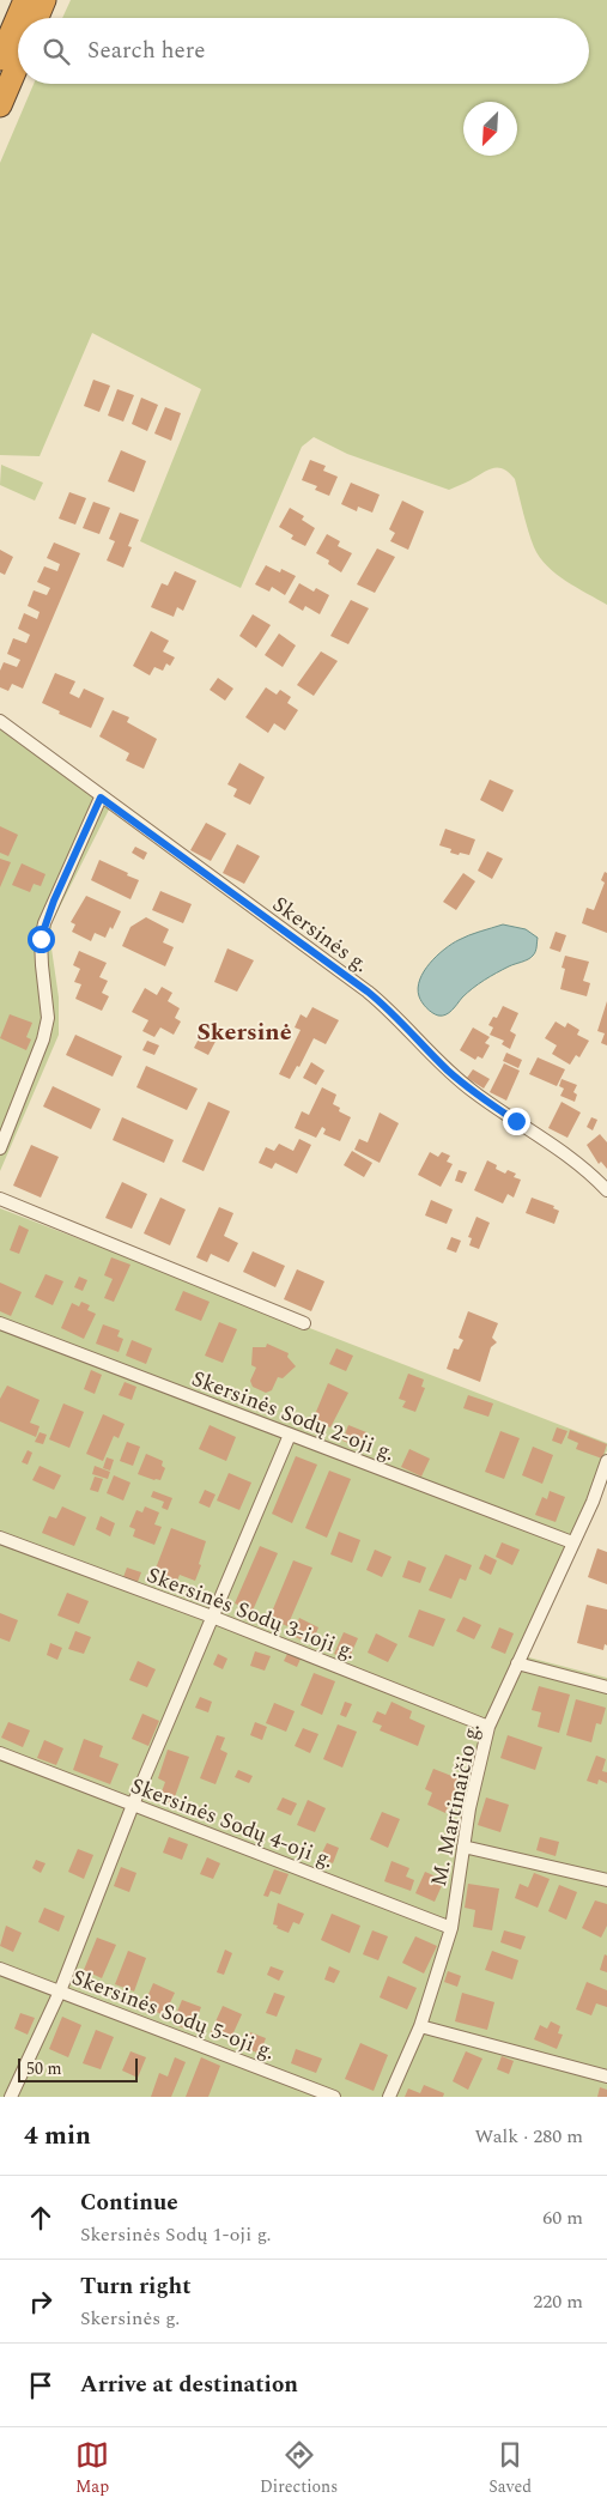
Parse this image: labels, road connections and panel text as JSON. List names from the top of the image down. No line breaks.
{"streets":{"street":["Skersinės g.","Skersinės Sodų 2-oji g.","Skersinės Sodų 3-ioji g.","M. Martinaičio g.","Skersinės Sodų 4-oji g.","Skersinės Sodų 5-oji g."]},"crossings":[["Skersinės Sodų 2-oji g.","M. Martinaičio g."],["Skersinės Sodų 3-ioji g.","M. Martinaičio g."],["M. Martinaičio g.","Skersinės Sodų 4-oji g."]],"districts":["Skersinė"],"scale_bar":"50 m","north":"bottom left","page":{"search":"Search here","scale":"50 m","heading":["4 min","Walk · 280 m"],"list":[["Continue","Skersinės Sodų 1-oji g.","60 m"],["Turn right","Skersinės g.","220 m"],"Arrive at destination"],"nav":["Map","Directions","Saved"]}}
